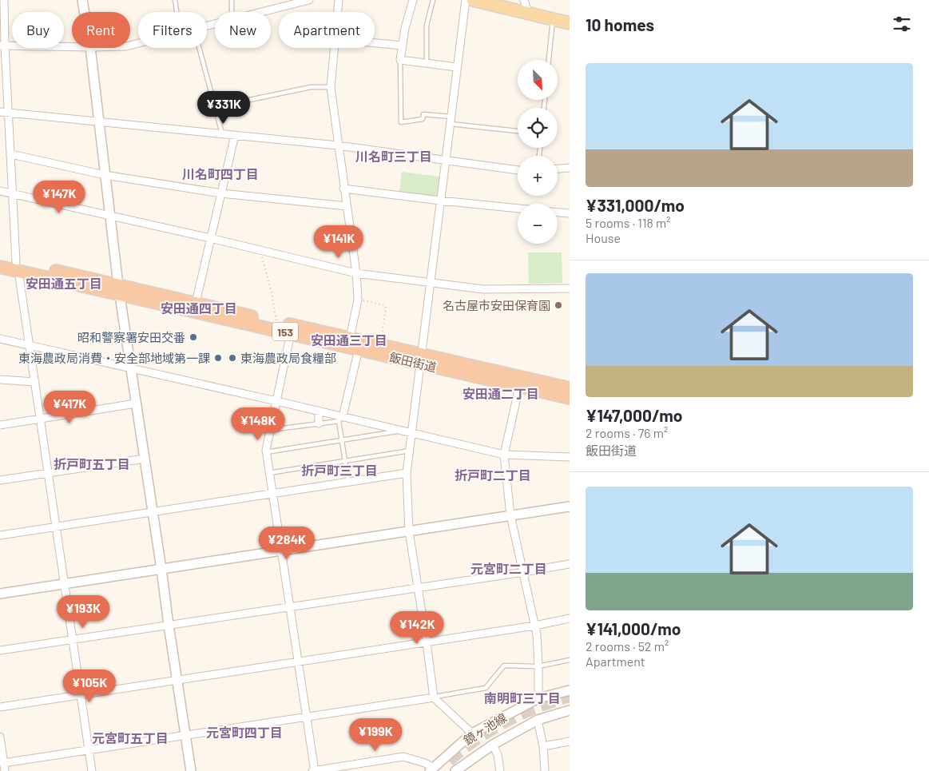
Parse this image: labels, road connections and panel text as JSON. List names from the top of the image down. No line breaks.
{"streets":{"highway":["153","飯田街道"],"street":["鏡ヶ池線"]},"districts":["川名町三丁目","川名町四丁目","安田通五丁目","安田通四丁目","安田通三丁目","安田通二丁目","折戸町五丁目","折戸町三丁目","折戸町二丁目","元宮町二丁目","南明町三丁目","元宮町四丁目","元宮町五丁目"],"places":["名古屋市安田保育園","昭和警察署安田交番","東海農政局消費・安全部地域第一課","東海農政局食糧部"],"north":"bottom right","page":{"heading":"10 homes","chip":["Buy","Rent","Filters","New","Apartment"],"list":[{"name":"¥331,000/mo","note":"5 rooms · 118 m² · House"},{"name":"¥147,000/mo","note":"2 rooms · 76 m² · 飯田街道"},{"name":"¥141,000/mo","note":"2 rooms · 52 m² · Apartment"}],"map_buttons":["+","−"],"price":["¥331K","¥147K","¥141K","¥417K","¥148K","¥284K","¥193K","¥142K","¥105K","¥199K"]}}
